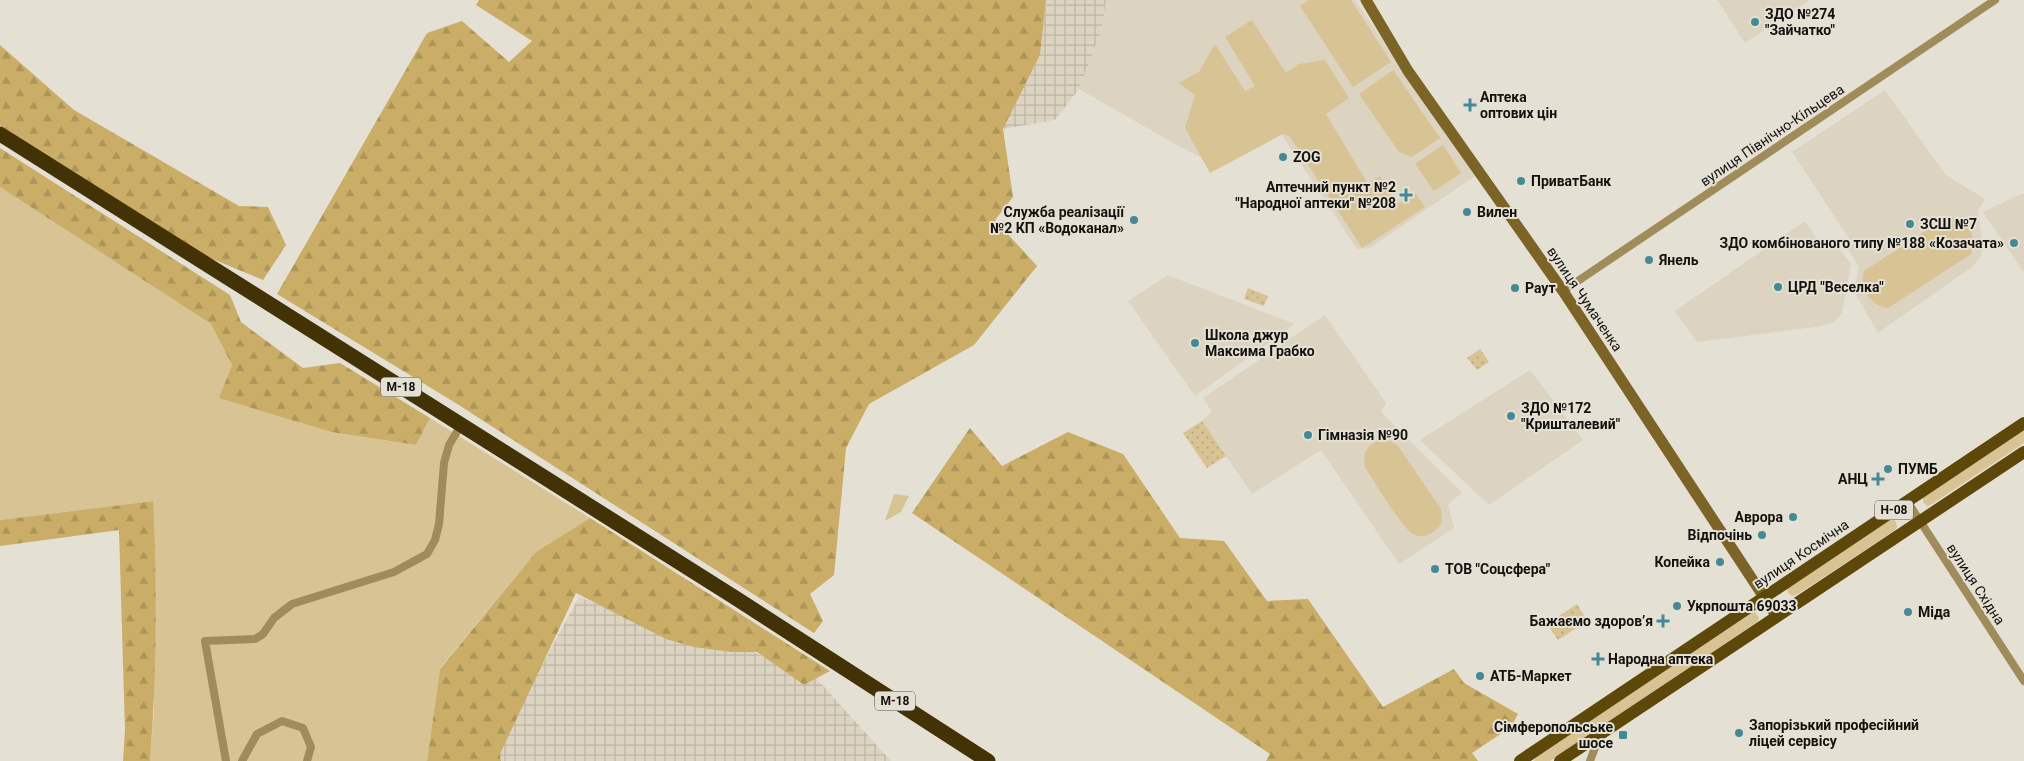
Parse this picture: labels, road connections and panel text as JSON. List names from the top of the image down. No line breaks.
{"streets":{"highway":["М-18"],"main road":["Н-08","вулиця Космічна"],"street":["вулиця Північно-Кільцева","вулиця Чумаченка","вулиця Східна"]},"crossings":[["вулиця Північно-Кільцева","вулиця Чумаченка"],["вулиця Чумаченка","Н-08"],["вулиця Чумаченка","вулиця Космічна"],["Н-08","вулиця Східна"],["вулиця Космічна","вулиця Східна"]],"places":{"other":["ЗДО №274 \"Зайчатко\"","ZOG","ПриватБанк","Вилен","Служба реалізації №2 КП «Водоканал»","ЗСШ №7","ЗДО комбінованого типу №188 «Козачата»","Янель","ЦРД \"Веселка\"","Раут","Школа джур Максима Грабко","ЗДО №172 \"Кришталевий\"","Гімназія №90","ПУМБ","Аврора","Відпочінь","Копейка","ТОВ \"Соцсфера\"","Укрпошта 69033","Міда","АТБ-Маркет","Запорізький професійний ліцей сервісу"],"health":["Аптека оптових цін","Аптечний пункт №2 \"Народної аптеки\" №208","АНЦ","Бажаємо здоровʼя","Народна аптека"],"transit":["Сімферопольське шосе"]}}
